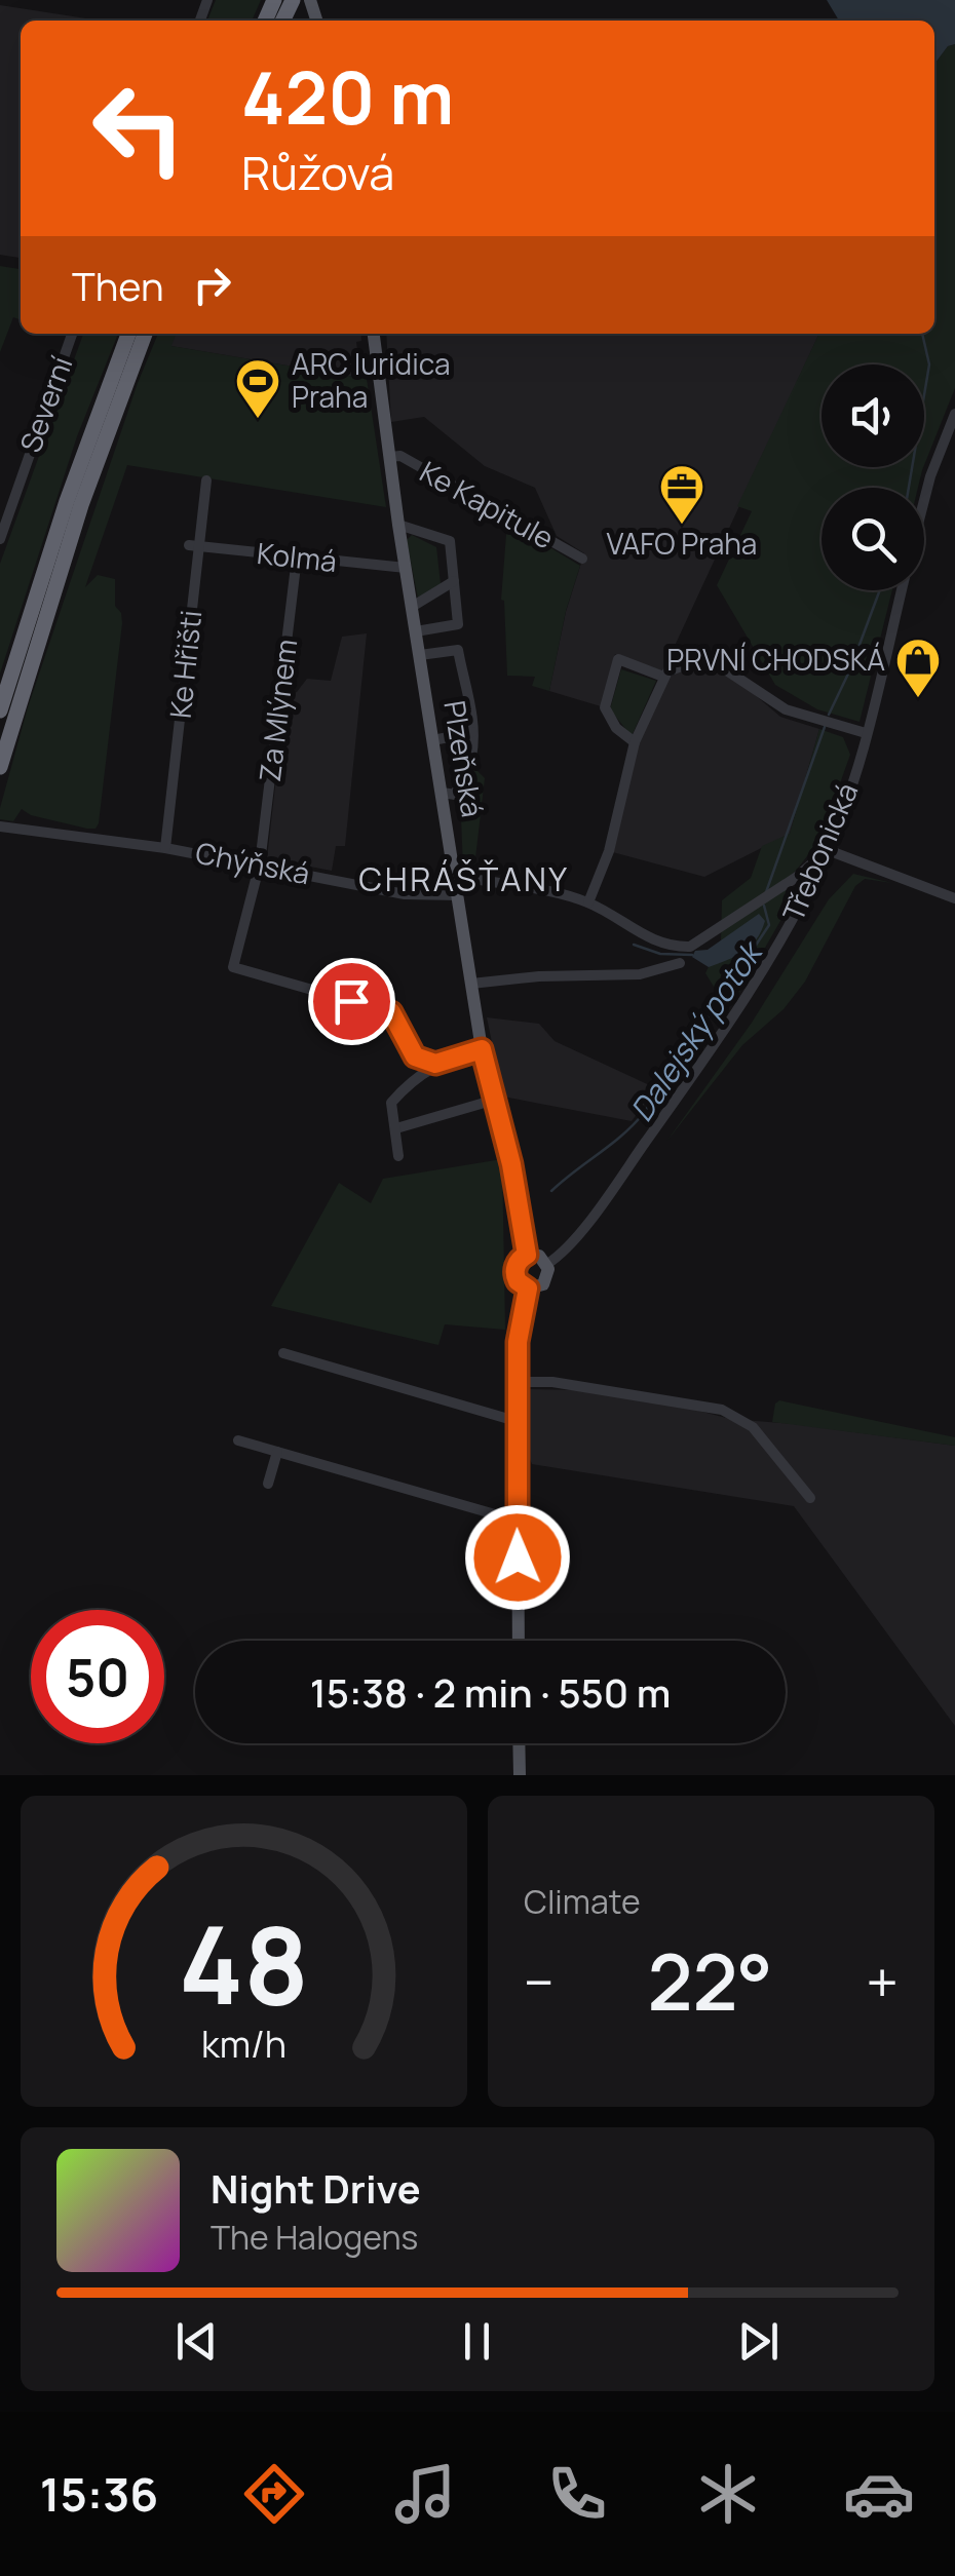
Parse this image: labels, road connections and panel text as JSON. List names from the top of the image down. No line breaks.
{"streets":{"main road":["Plzeňská"],"street":["Severní","Ke Kapitule","Kolmá","Ke Hřišti","Za Mlýnem","Třebonická","Chýňská"]},"crossings":[["Ke Kapitule","Plzeňská"],["Kolmá","Ke Hřišti"],["Kolmá","Za Mlýnem"],["Kolmá","Plzeňská"],["Ke Hřišti","Chýňská"],["Za Mlýnem","Chýňská"],["Plzeňská","Třebonická"],["Plzeňská","Chýňská"]],"districts":["CHRÁŠŤANY"],"water":["Dalejský potok"],"places":{"sports":["ARC Iuridica Praha"],"office":["VAFO Praha"],"shop":["PRVNÍ CHODSKÁ"]},"page":{"turn":["420 m","Růžová"],"then":"Then","limit":"50","trip":"15:38 · 2 min · 550 m","tile":"Climate","heat":["−","22°","+"],"song":["Night Drive","The Halogens"],"tabs":"15:36","gauge":["48","km/h"]}}
